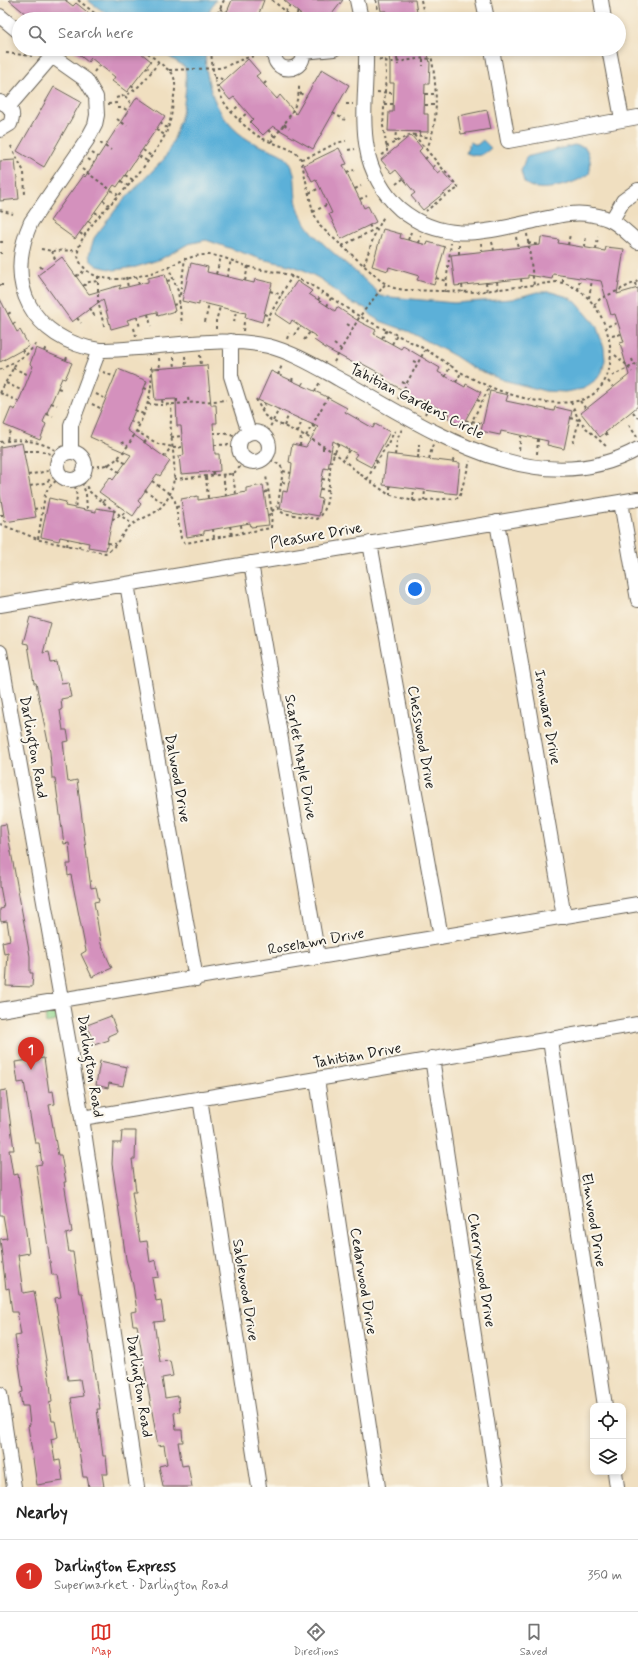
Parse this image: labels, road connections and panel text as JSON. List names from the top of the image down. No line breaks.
{"streets":{"street":["Tahitian Gardens Circle","Pleasure Drive","Ironware Drive","Chesswood Drive","Darlington Road","Scarlet Maple Drive","Dalwood Drive","Roselawn Drive","Tahitian Drive","Elmwood Drive","Cherrywood Drive","Cedarwood Drive","Sablewood Drive"]},"crossings":[["Pleasure Drive","Ironware Drive"],["Pleasure Drive","Chesswood Drive"],["Pleasure Drive","Scarlet Maple Drive"],["Pleasure Drive","Dalwood Drive"],["Ironware Drive","Roselawn Drive"],["Chesswood Drive","Roselawn Drive"],["Darlington Road","Roselawn Drive"],["Darlington Road","Tahitian Drive"],["Scarlet Maple Drive","Roselawn Drive"],["Dalwood Drive","Roselawn Drive"],["Tahitian Drive","Elmwood Drive"],["Tahitian Drive","Cherrywood Drive"],["Tahitian Drive","Cedarwood Drive"],["Tahitian Drive","Sablewood Drive"]],"page":{"search":"Search here","pins":"1","heading":"Nearby","list":[{"mark":"1","name":"Darlington Express","note":"Supermarket · Darlington Road","value":"350 m"}],"nav":["Map","Directions","Saved"]}}
